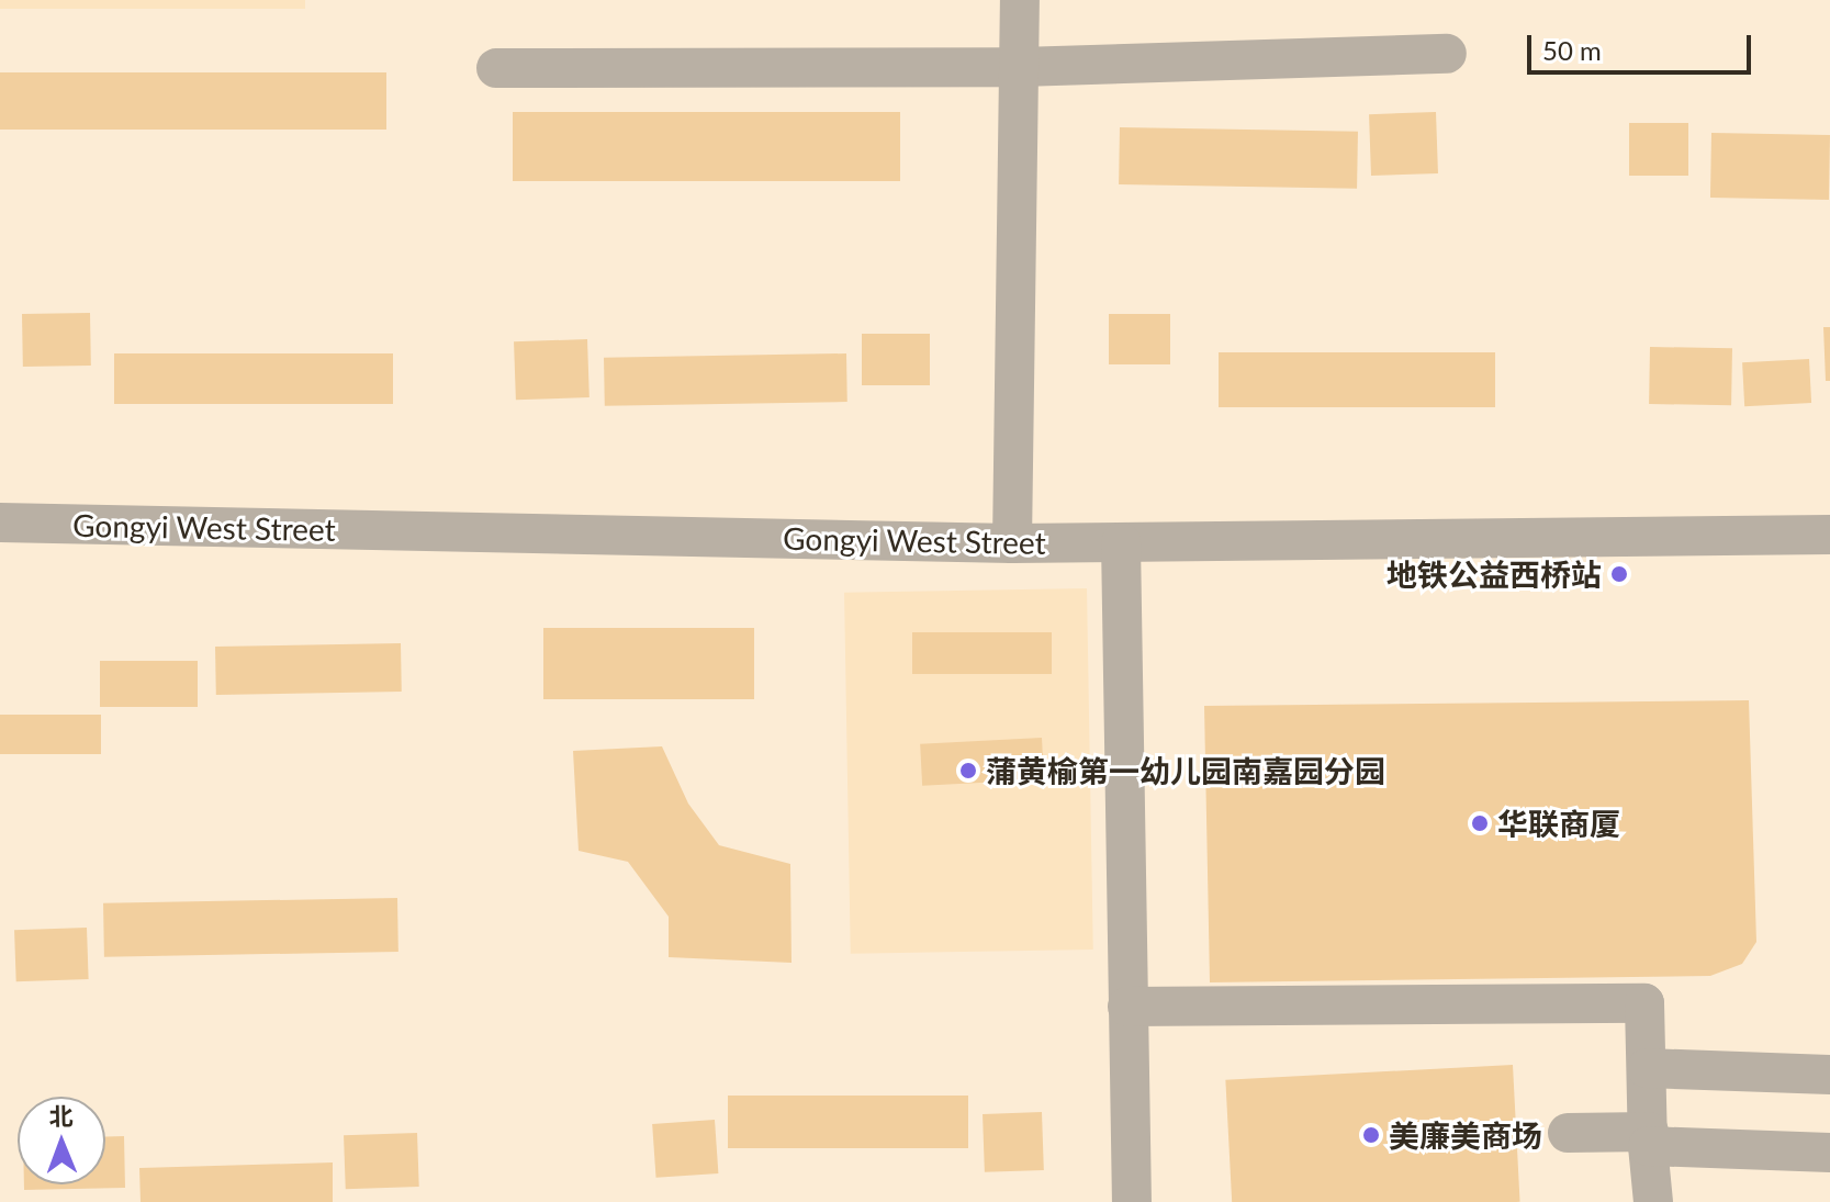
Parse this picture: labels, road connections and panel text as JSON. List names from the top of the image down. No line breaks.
{"streets":{"street":["Gongyi West Street"]},"places":["地铁公益西桥站","蒲黄榆第一幼儿园南嘉园分园","华联商厦","美廉美商场"],"scale_bar":"50 m","north":"top"}
